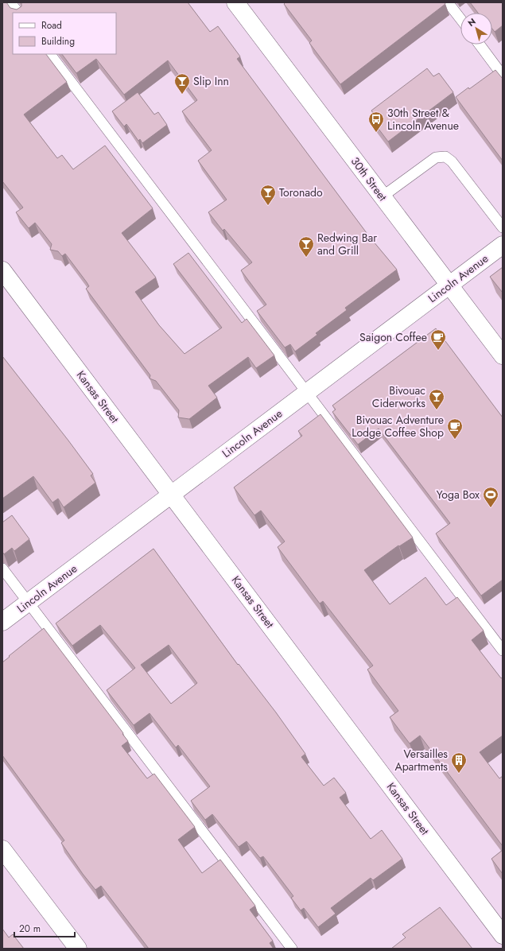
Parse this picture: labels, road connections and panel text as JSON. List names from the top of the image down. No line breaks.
{"streets":{"street":["30th Street","Lincoln Avenue","Kansas Street"]},"crossings":[["30th Street","Lincoln Avenue"],["Lincoln Avenue","Kansas Street"]],"places":{"bar":["Slip Inn","Toronado","Redwing Bar and Grill","Bivouac Ciderworks"],"bus stop":["30th Street & Lincoln Avenue"],"cafe":["Saigon Coffee","Bivouac Adventure Lodge Coffee Shop"],"sports":["Yoga Box"],"building":["Versailles Apartments"]},"legend":["Road","Building"],"scale_bar":"20 m","north":"top left"}
